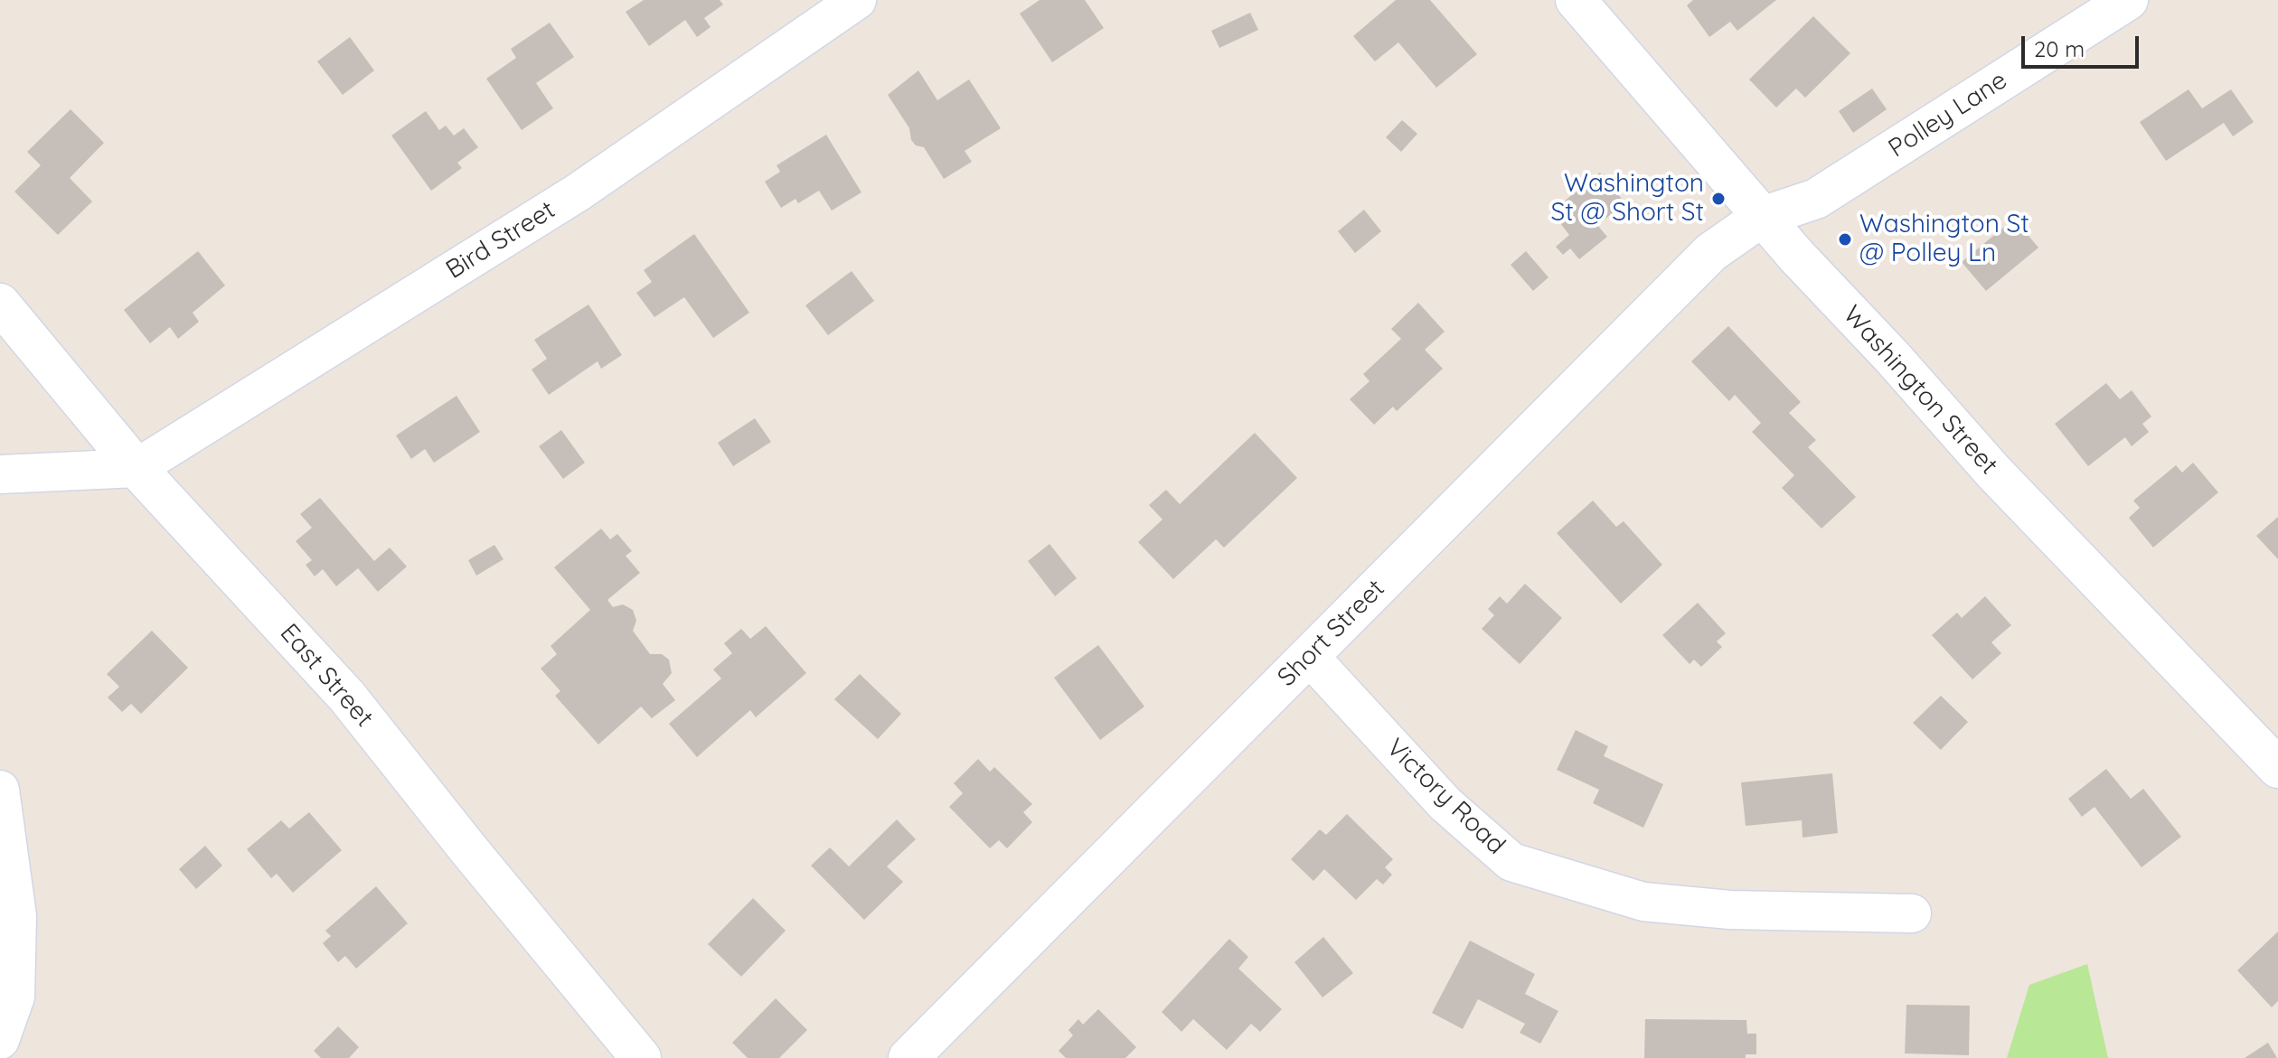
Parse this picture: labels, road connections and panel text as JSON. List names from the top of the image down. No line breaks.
{"streets":{"street":["Polley Lane","Bird Street","Washington Street","Short Street","East Street","Victory Road"]},"crossings":[["Polley Lane","Washington Street"],["Polley Lane","Short Street"],["Bird Street","East Street"],["Washington Street","Short Street"],["Short Street","Victory Road"]],"places":["Washington St @ Short St","Washington St @ Polley Ln"],"scale_bar":"20 m"}
